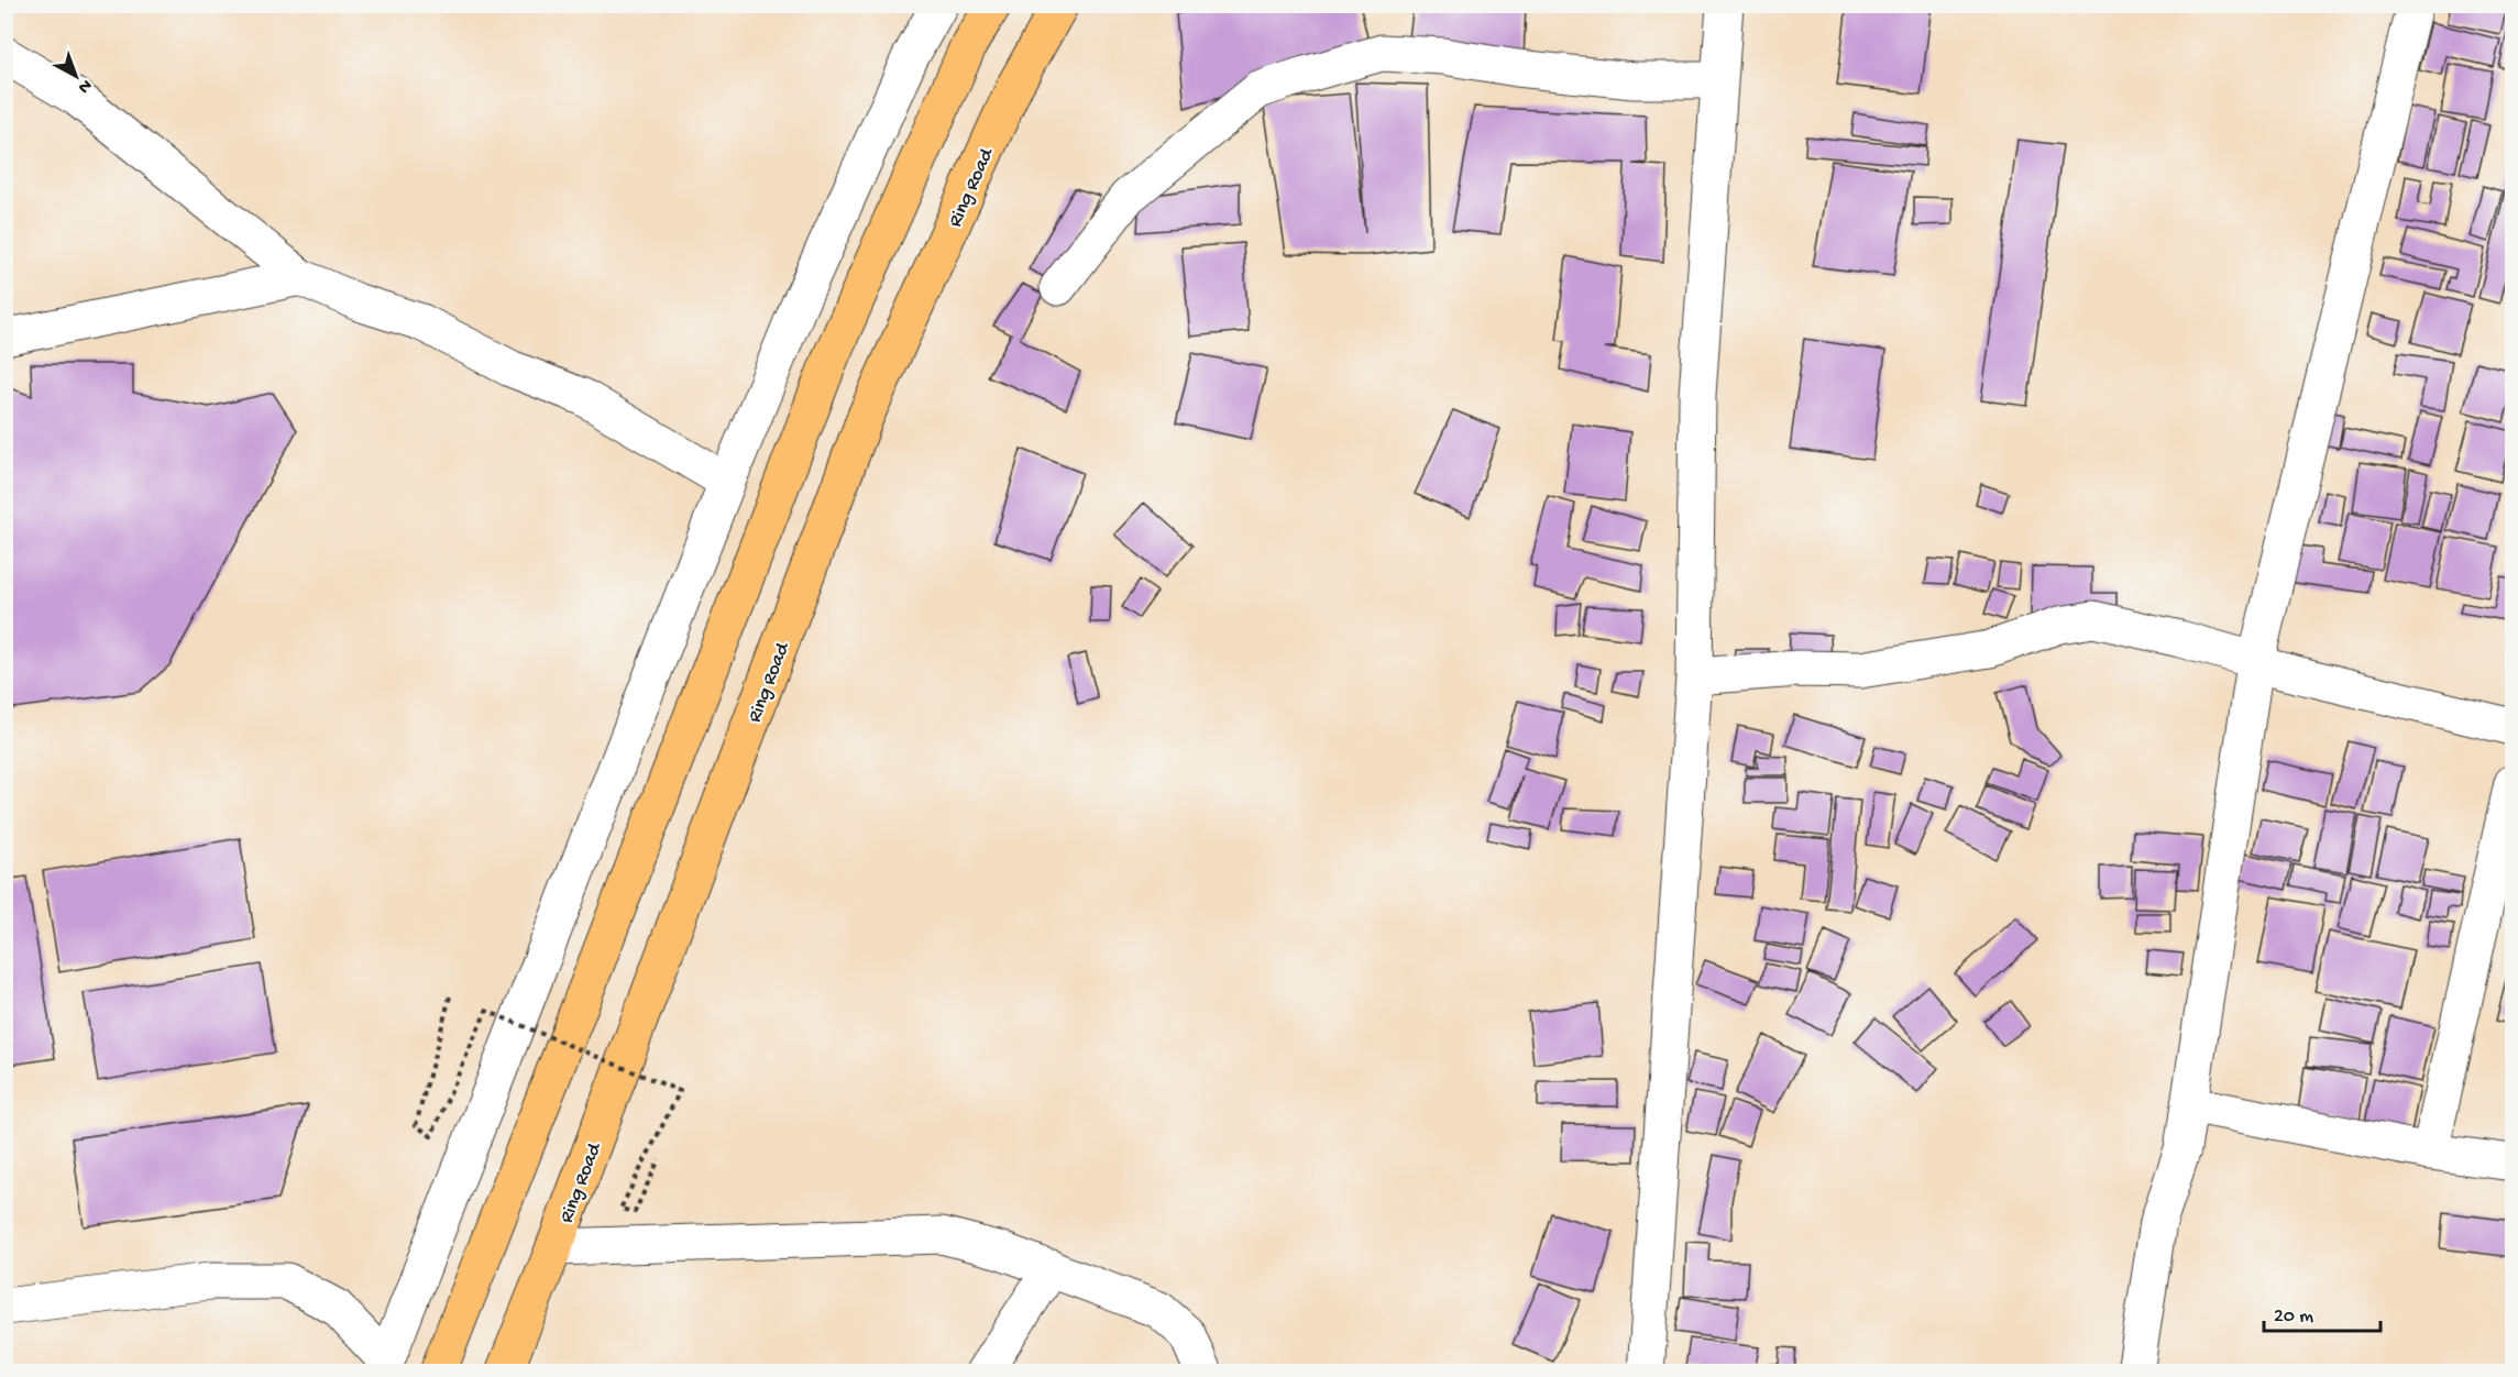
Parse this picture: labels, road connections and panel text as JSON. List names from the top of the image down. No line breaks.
{"streets":{"highway":["Ring Road"]},"scale_bar":"20 m","north":"bottom right"}
